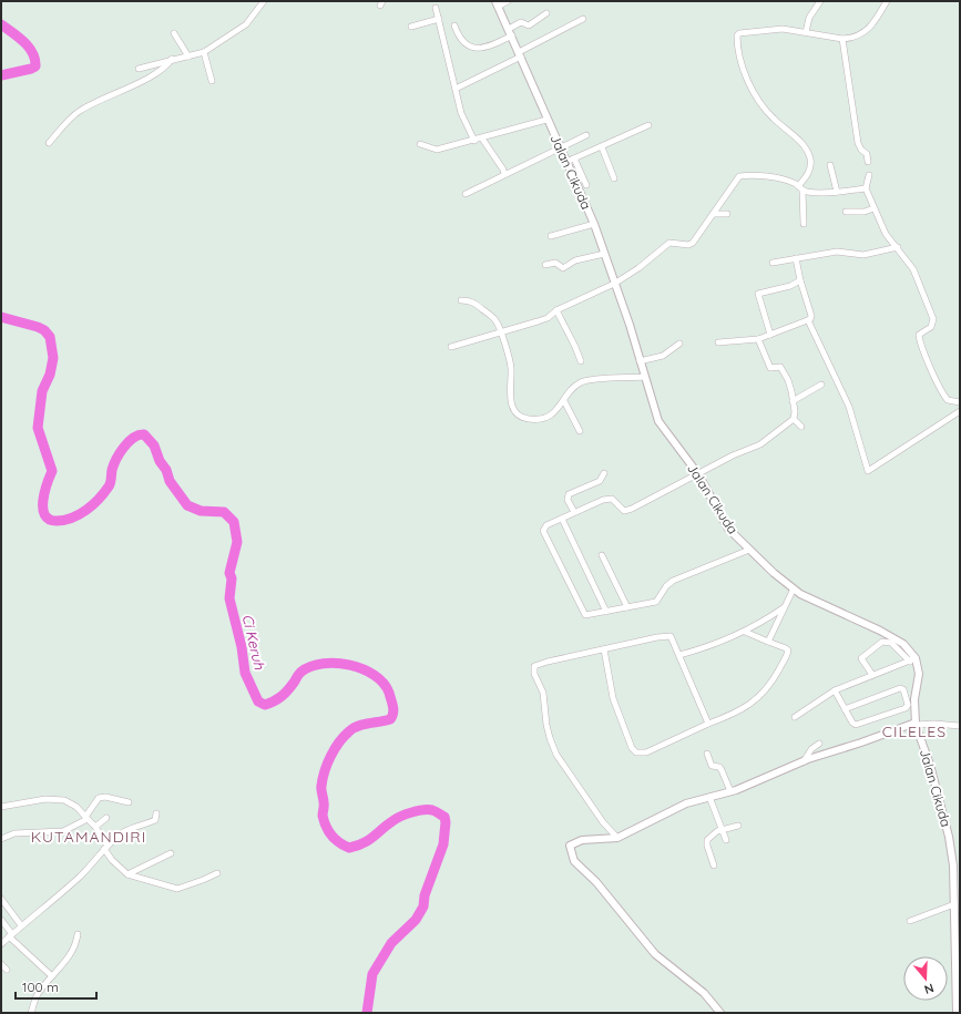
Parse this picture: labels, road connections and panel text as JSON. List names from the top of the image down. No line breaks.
{"streets":{"street":["Jalan Cikuda"]},"districts":["CILELES","KUTAMANDIRI"],"water":["Ci Keruh"],"scale_bar":"100 m","north":"bottom"}
